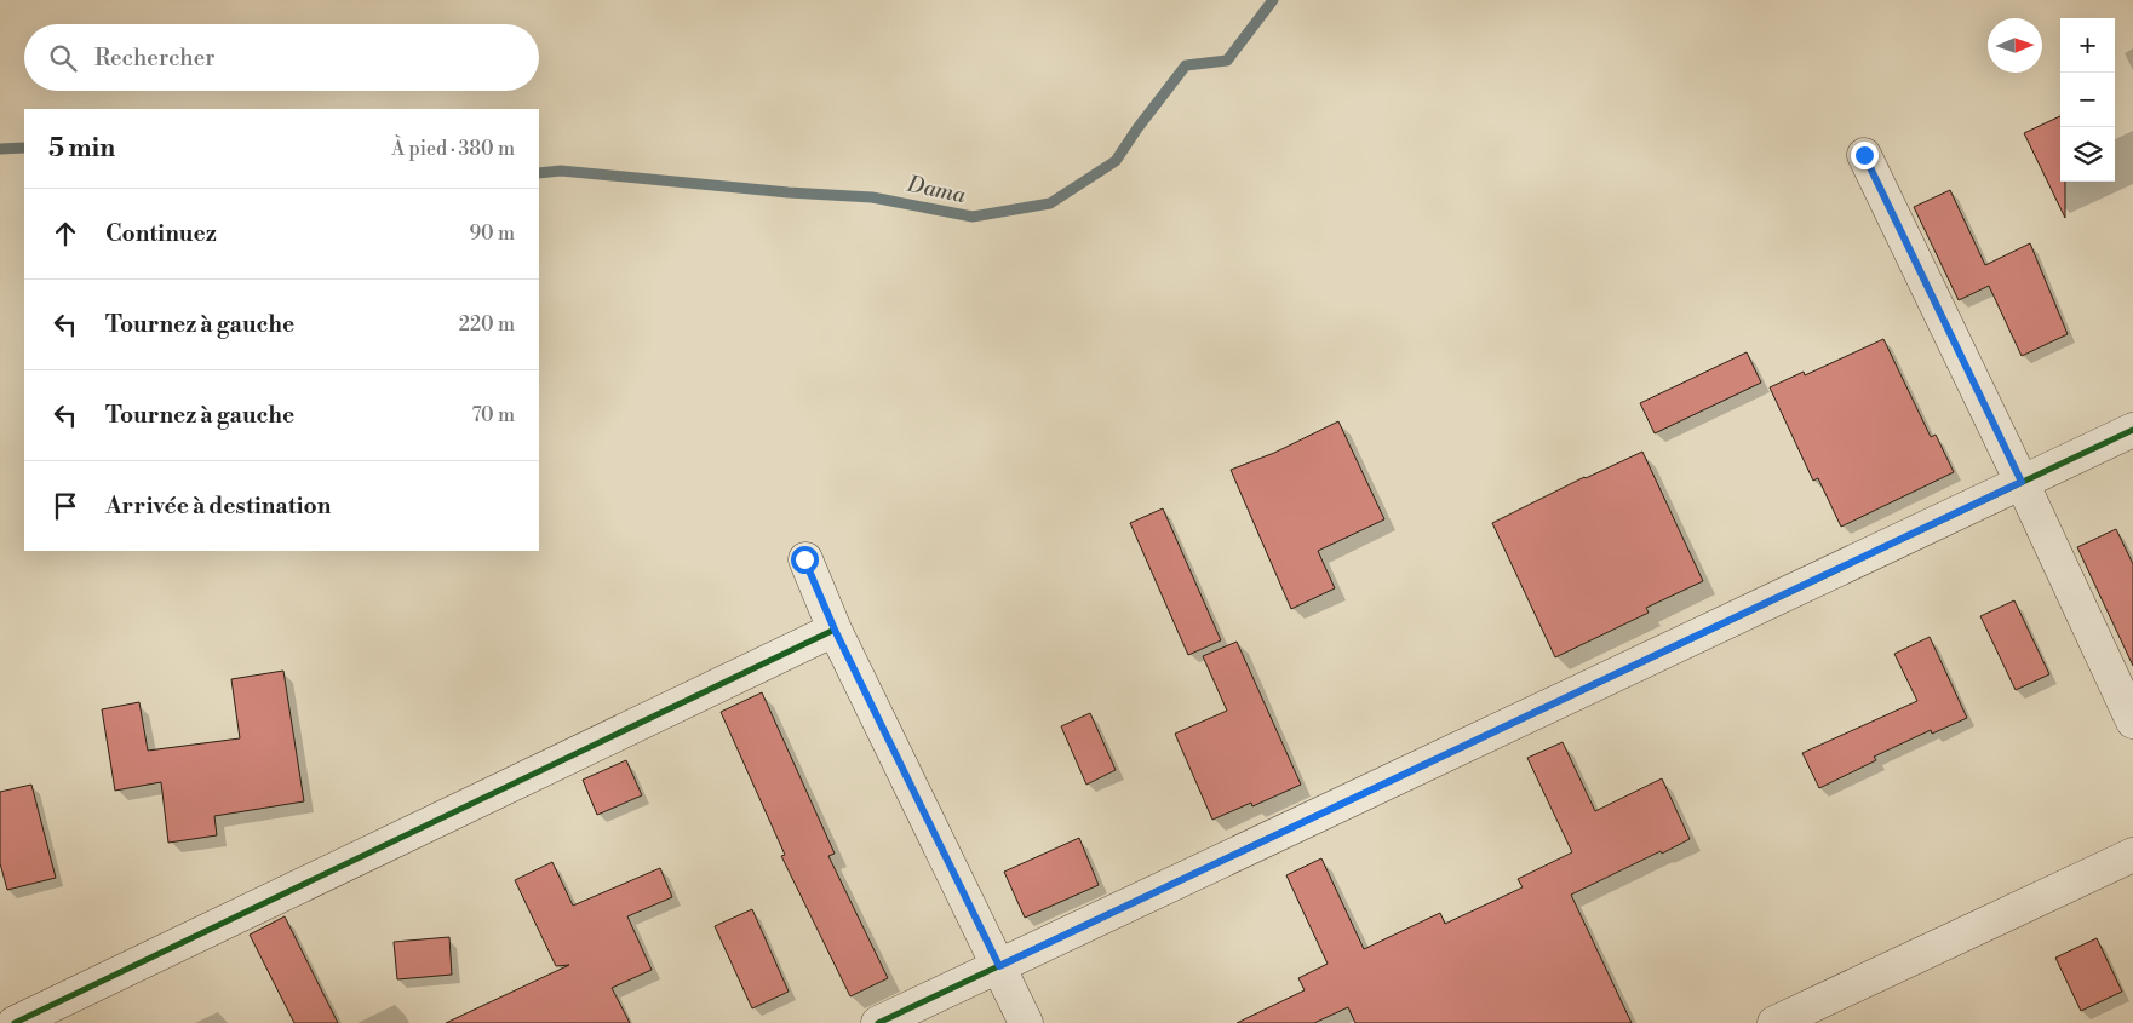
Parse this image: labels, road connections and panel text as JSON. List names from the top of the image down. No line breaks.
{"water":["Dama"],"north":"right","page":{"map_buttons":["+","−"],"search":"Rechercher","heading":["5 min","À pied · 380 m"],"list":[["Continuez","90 m"],["Tournez à gauche","220 m"],["Tournez à gauche","70 m"],"Arrivée à destination"]}}
